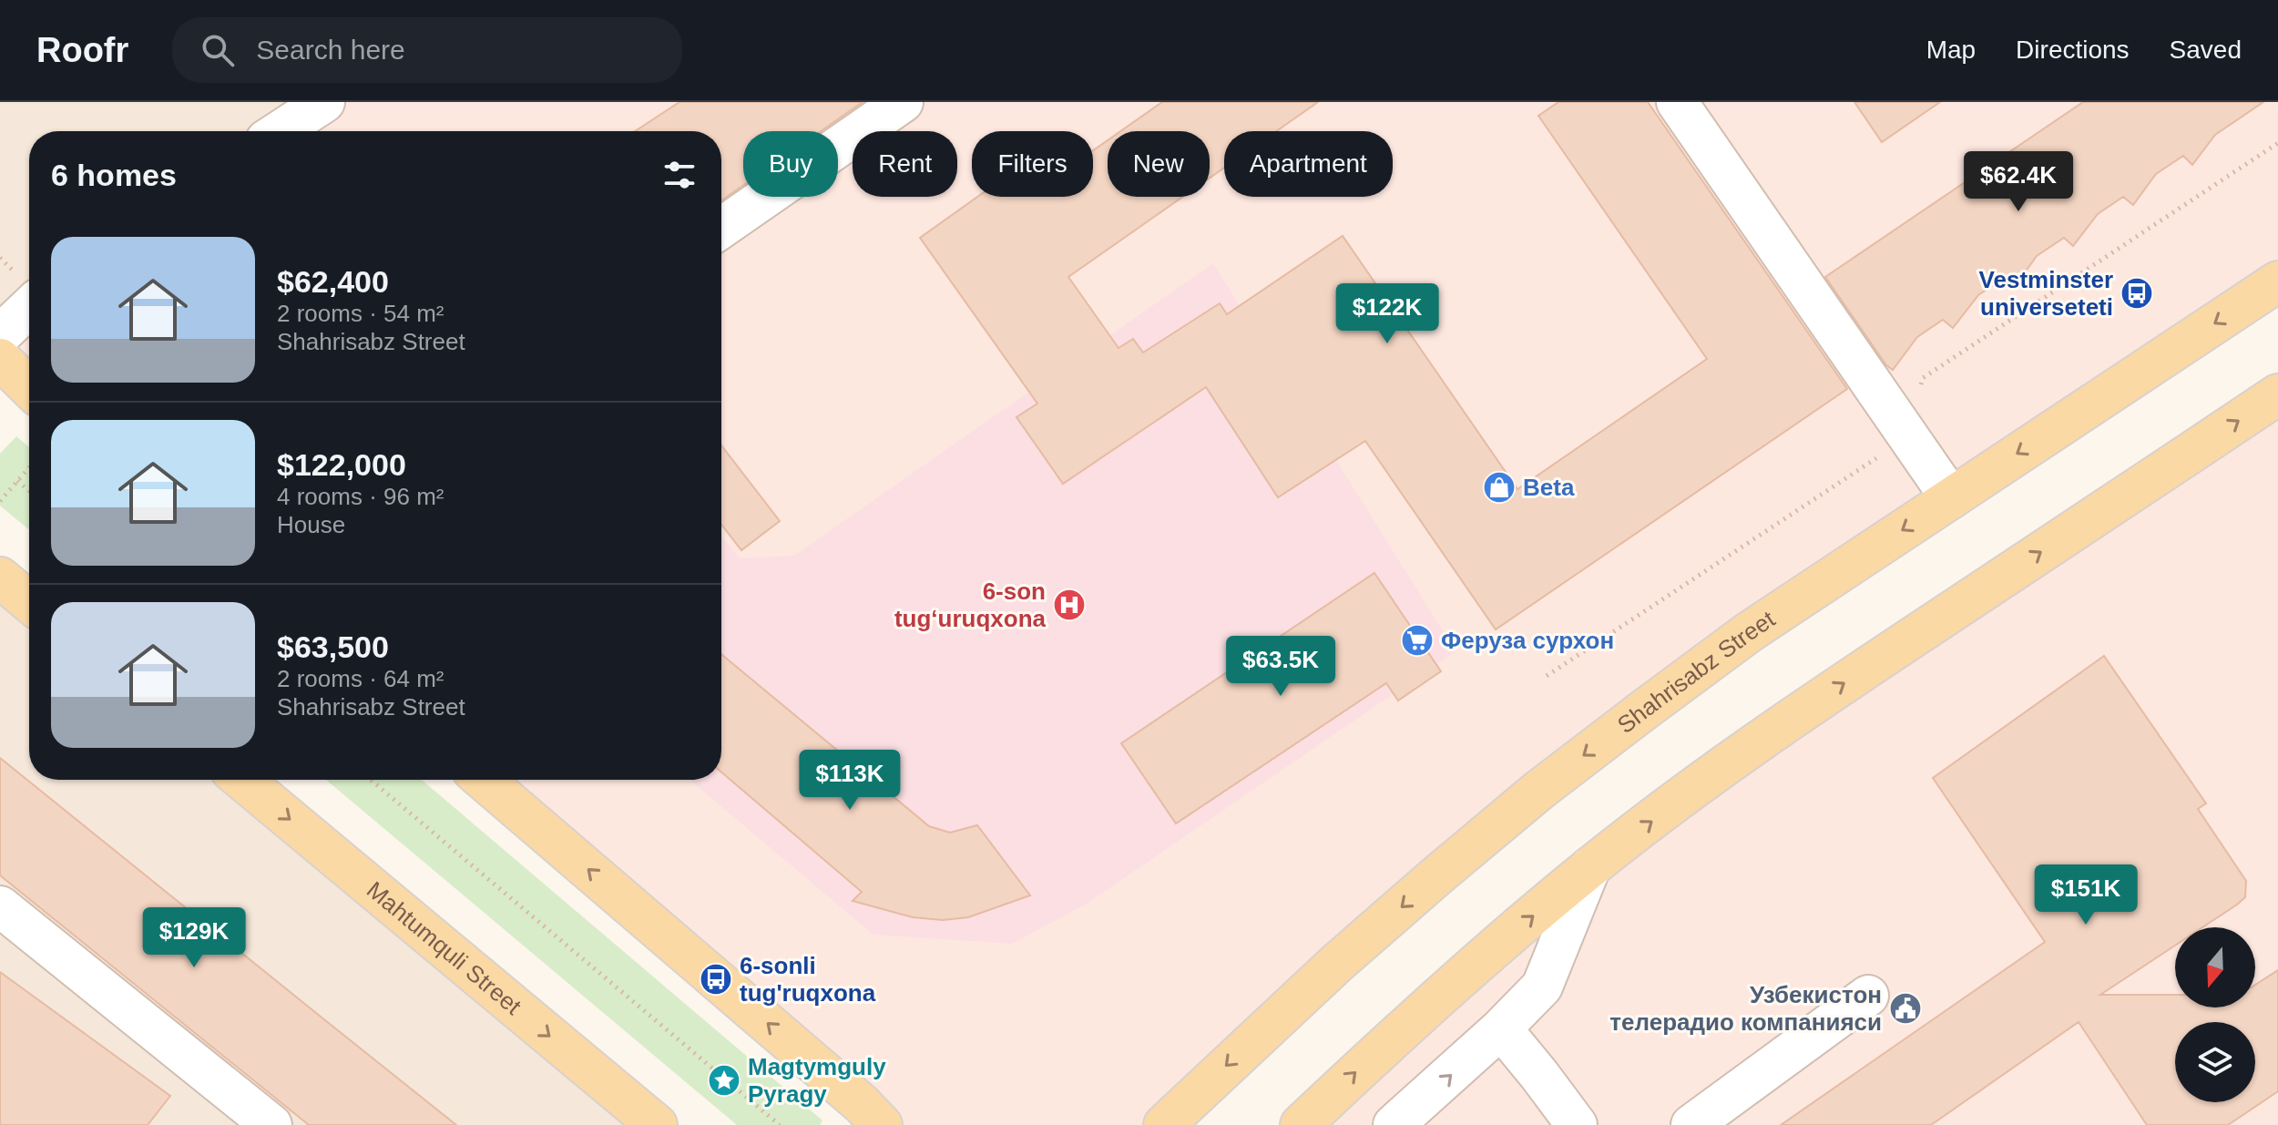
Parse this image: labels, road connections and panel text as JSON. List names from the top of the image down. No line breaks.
{"streets":{"main road":["Shahrisabz Street","Mahtumquli Street"]},"places":{"bus stop":["Vestminster universeteti","6-sonli tug'ruqxona"],"shop":["Beta"],"hospital":["6-son tug‘uruqxona"],"supermarket":["Феруза сурхон"],"public building":["Узбекистон телерадио компанияси"],"place":["Magtymguly Pyragy"]},"north":"bottom","page":{"header":"Roofr","search":"Search here","nav":["Map","Directions","Saved"],"chip":["Buy","Rent","Filters","New","Apartment"],"heading":"6 homes","price":["$62.4K","$122K","$63.5K","$113K","$151K","$129K"],"list":[{"name":"$62,400","note":"2 rooms · 54 m² · Shahrisabz Street"},{"name":"$122,000","note":"4 rooms · 96 m² · House"},{"name":"$63,500","note":"2 rooms · 64 m² · Shahrisabz Street"}]}}
